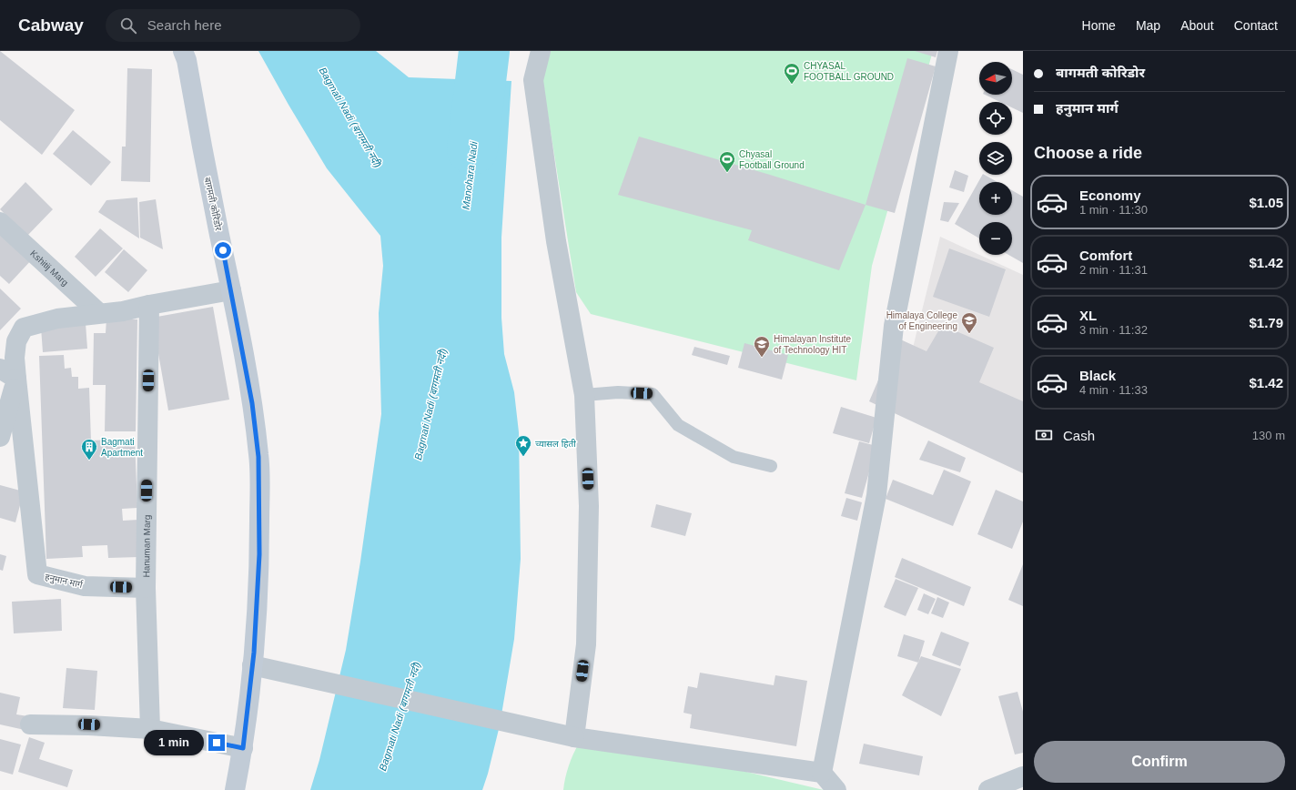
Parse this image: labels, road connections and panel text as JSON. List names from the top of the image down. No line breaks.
{"streets":{"main road":["बागमती कोरिडोर"],"street":["Kshitij Marg","Hanuman Marg","हनुमान मार्ग"]},"crossings":[["Hanuman Marg","हनुमान मार्ग"]],"water":["Bagmati Nadi (बागमती नदी)","Manohara Nadi"],"places":{"sports":["CHYASAL FOOTBALL GROUND","Chyasal Football Ground"],"school or university":["Himalaya College of Engineering","Himalayan Institute of Technology HIT"],"place":["च्यासल हिती"],"building":["Bagmati Apartment"]},"north":"left","page":{"header":"Cabway","search":"Search here","nav":["Home","Map","About","Contact"],"banner":["बागमती कोरिडोर","हनुमान मार्ग"],"map_buttons":["+","−"],"heading":"Choose a ride","list":[{"name":"Economy","note":"1 min · 11:30","value":"$1.05"},{"name":"Comfort","note":"2 min · 11:31","value":"$1.42"},{"name":"XL","note":"3 min · 11:32","value":"$1.79"},{"name":"Black","note":"4 min · 11:33","value":"$1.42"}],"pay":["Cash","130 m"],"bubble":"1 min","buttons":"Confirm"}}
